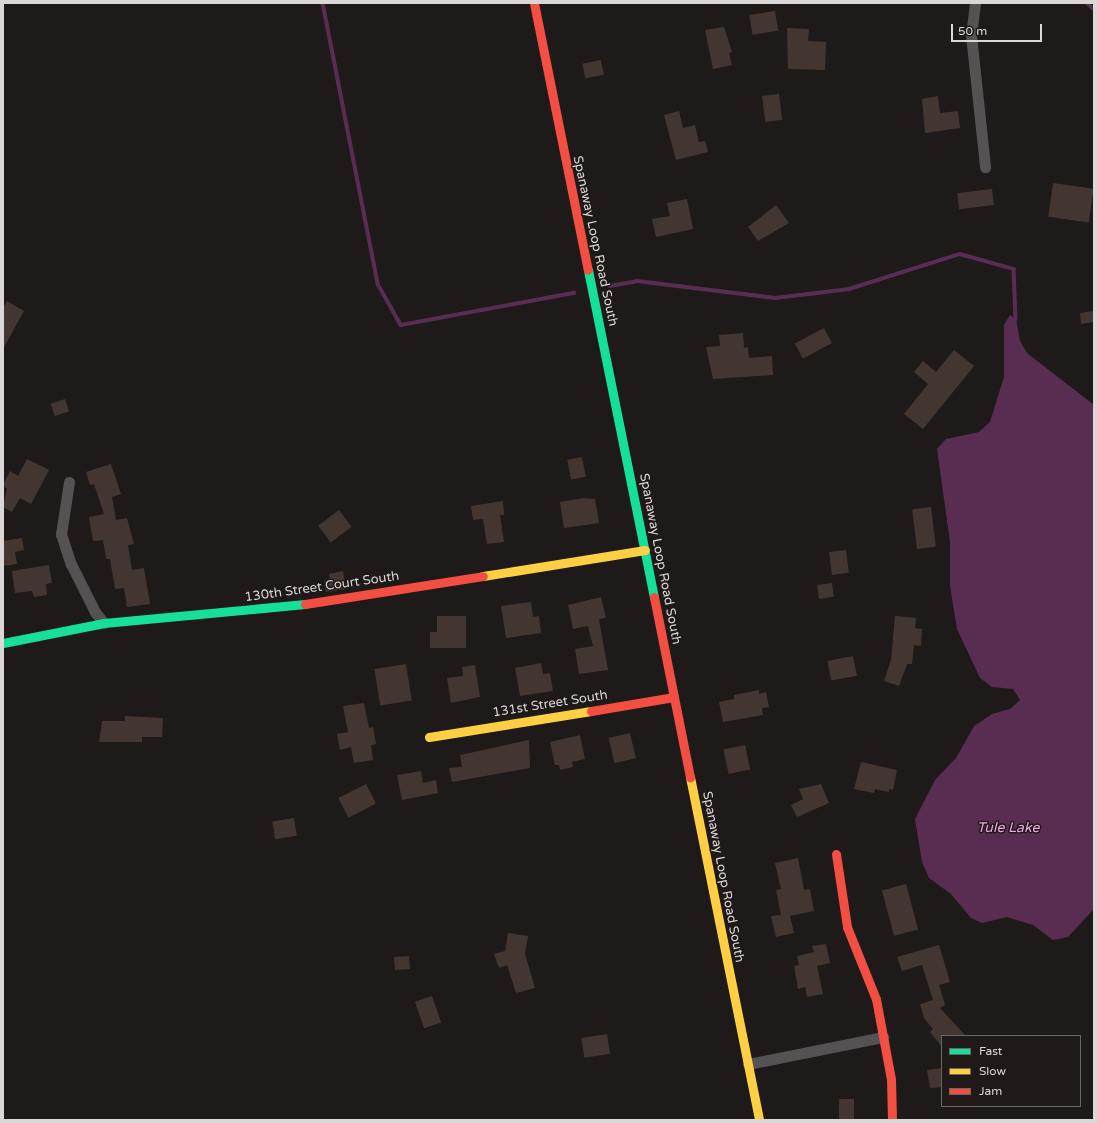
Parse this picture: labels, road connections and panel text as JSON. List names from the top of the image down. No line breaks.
{"streets":{"street":["Spanaway Loop Road South","130th Street Court South","131st Street South"]},"crossings":[["Spanaway Loop Road South","130th Street Court South"],["Spanaway Loop Road South","131st Street South"]],"water":["Tule Lake"],"legend":["Fast","Slow","Jam"],"scale_bar":"50 m"}
